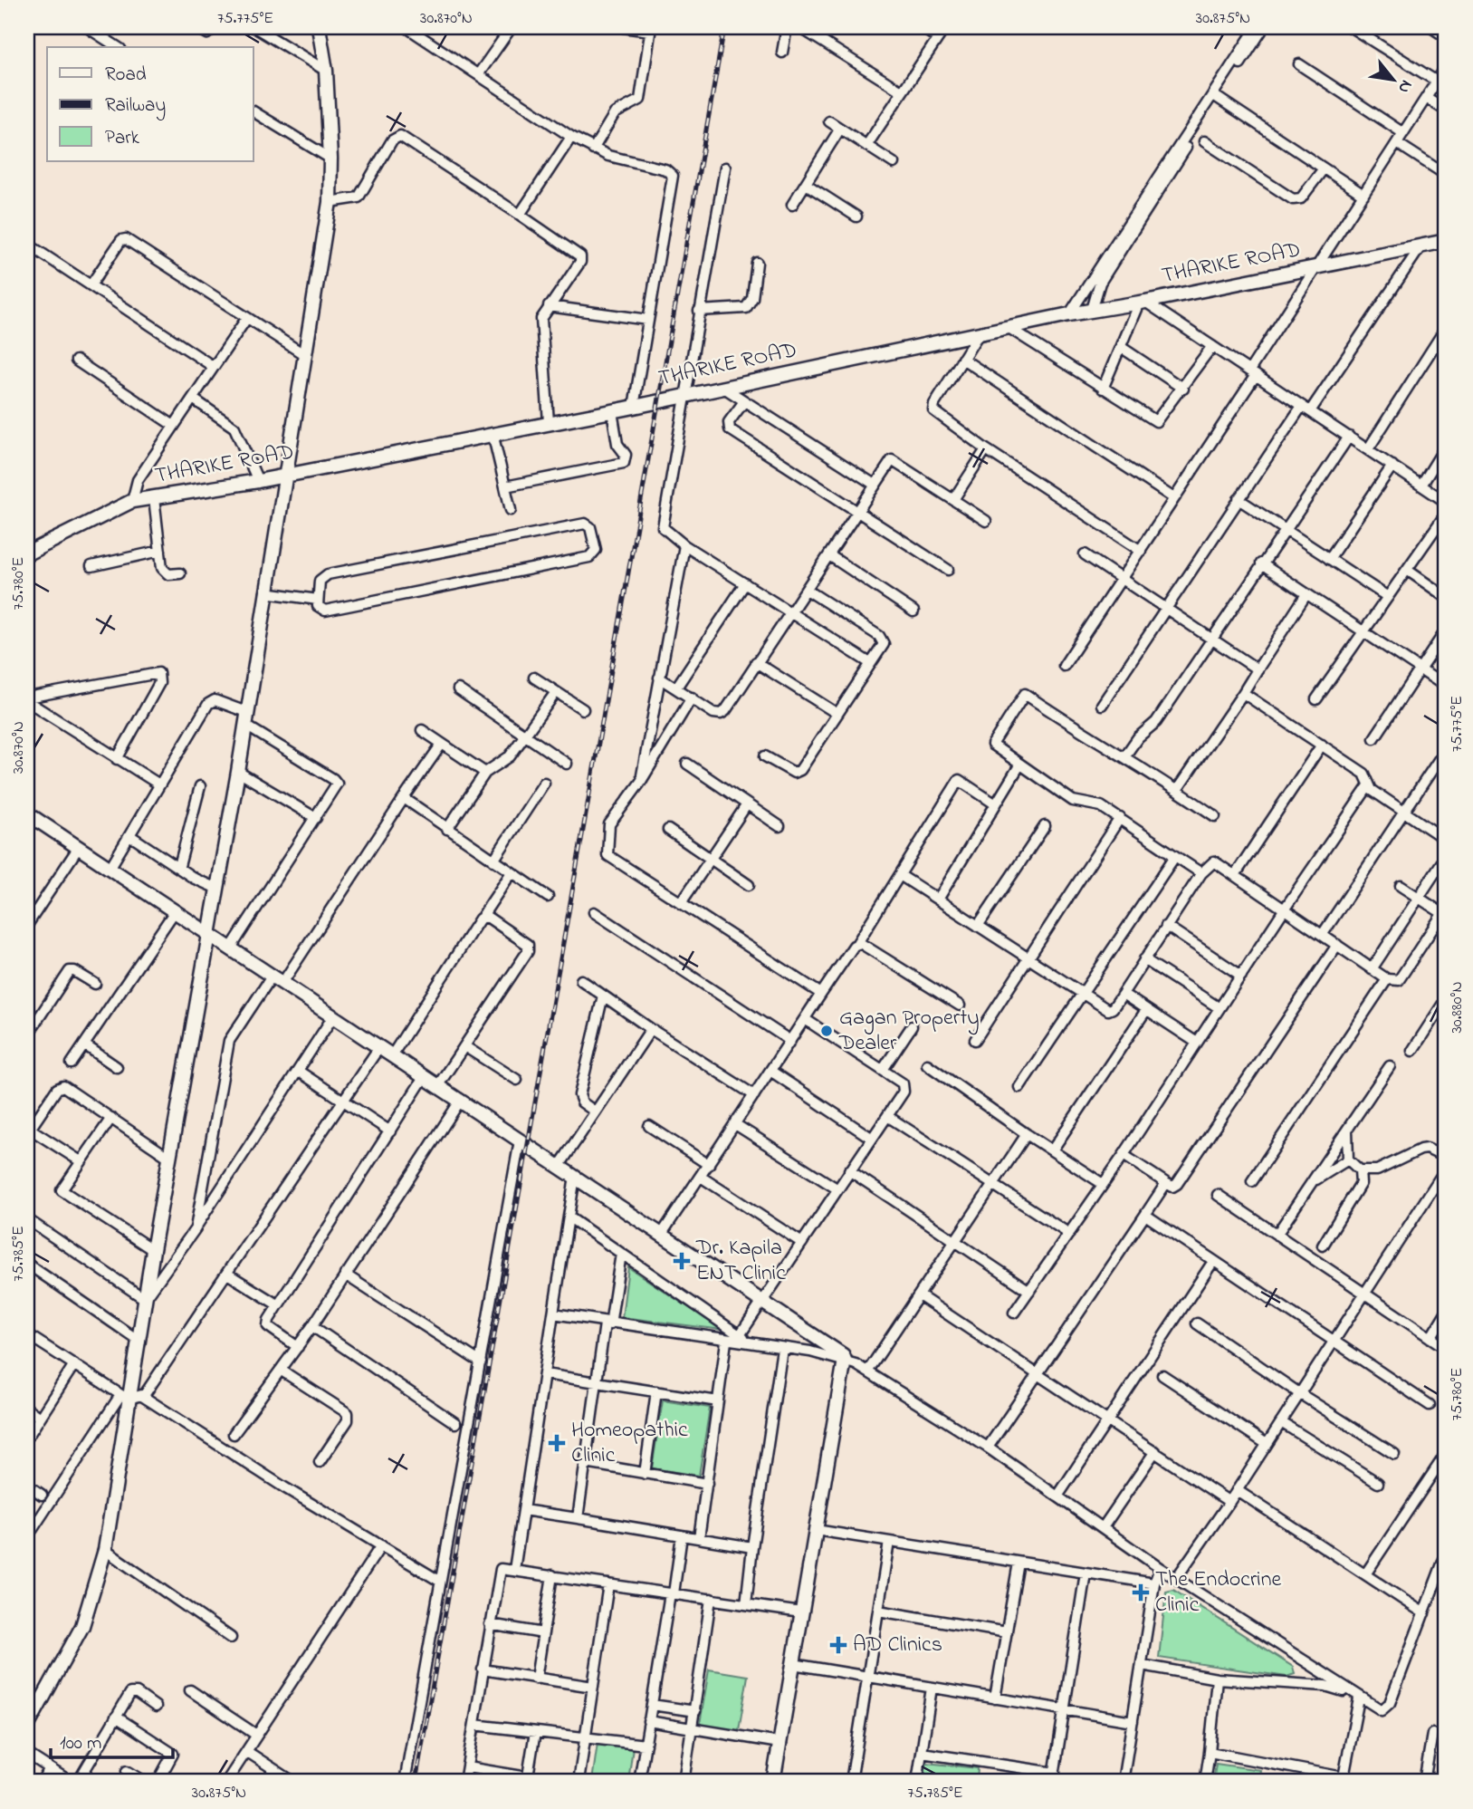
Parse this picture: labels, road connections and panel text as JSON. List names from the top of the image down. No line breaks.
{"streets":{"street":["THARIKE ROAD"]},"places":{"other":["Gagan Property Dealer"],"health":["Dr. Kapila ENT Clinic","Homeopathic Clinic","The Endocrine Clinic","AD Clinics"]},"legend":["Road","Railway","Park"],"scale_bar":"100 m","north":"bottom right","coordinates":["75.775°E","30.870°N","30.875°N","75.780°E","30.880°N","75.785°E"]}
